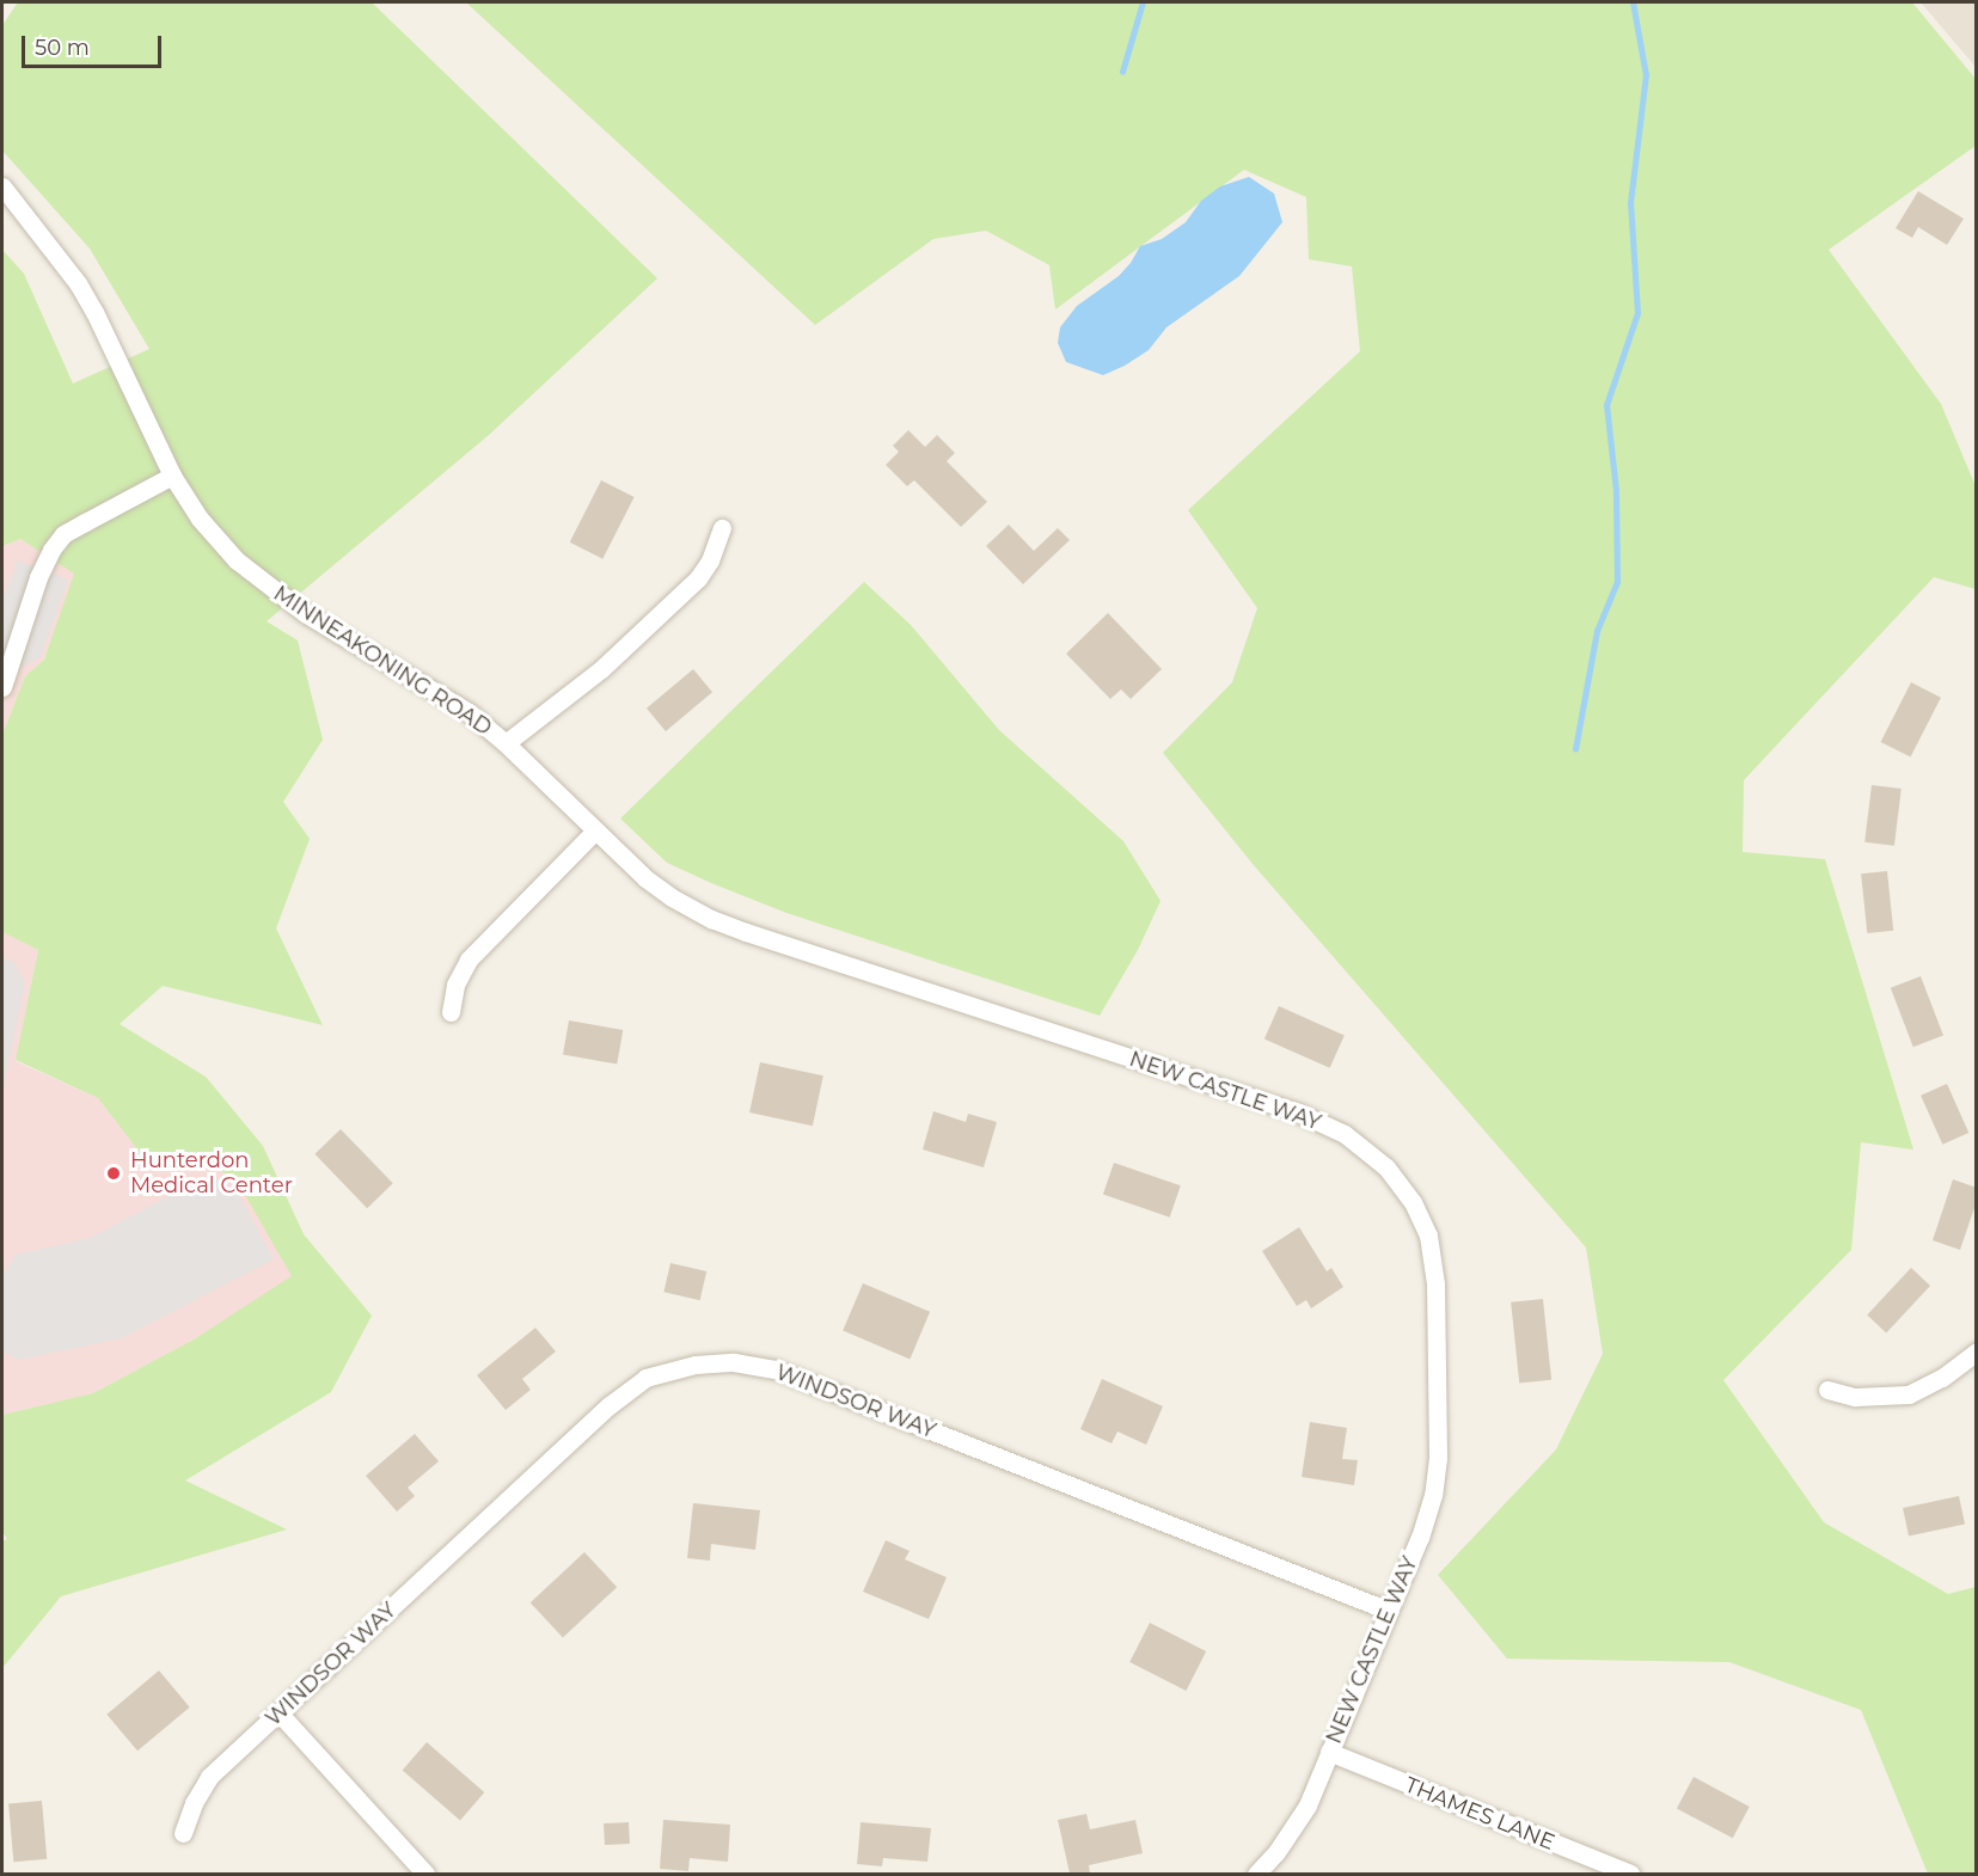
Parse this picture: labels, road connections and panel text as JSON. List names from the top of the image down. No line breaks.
{"streets":{"street":["MINNEAKONING ROAD","NEW CASTLE WAY","WINDSOR WAY","THAMES LANE"]},"crossings":[["MINNEAKONING ROAD","NEW CASTLE WAY"],["NEW CASTLE WAY","WINDSOR WAY"],["NEW CASTLE WAY","THAMES LANE"]],"places":["Hunterdon Medical Center"],"scale_bar":"50 m"}
